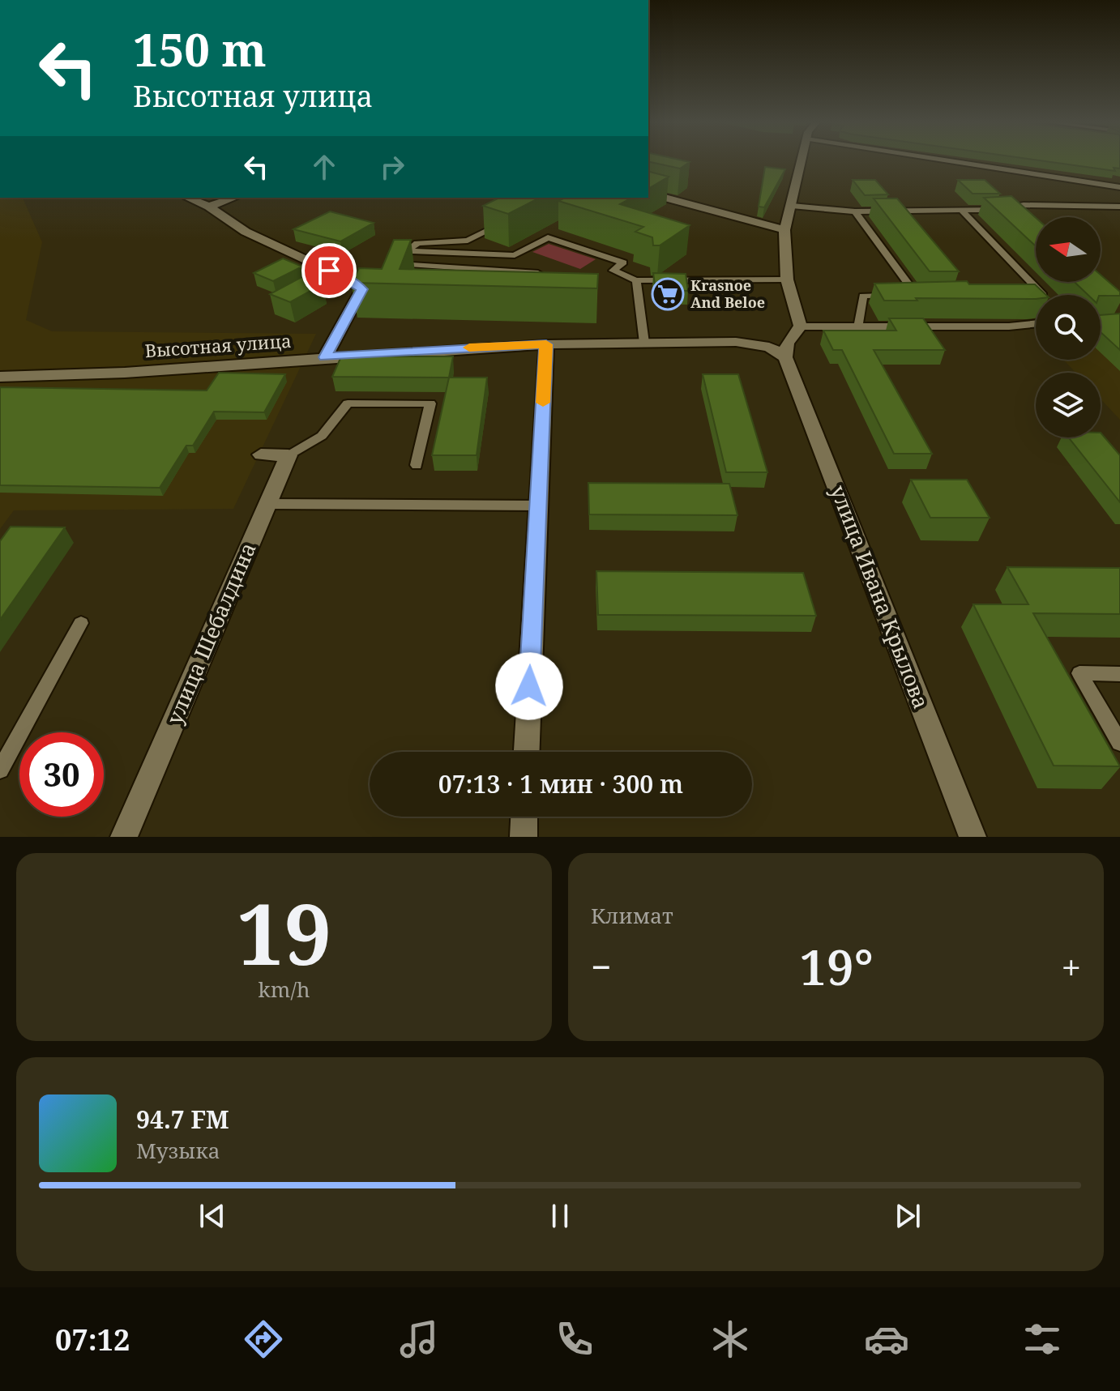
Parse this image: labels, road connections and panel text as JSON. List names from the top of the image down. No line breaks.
{"streets":{"street":["Высотная улица","улица Ивана Крылова","улица Шебалдина"]},"crossings":[["Высотная улица","улица Ивана Крылова"]],"places":{"supermarket":["Krasnoe And Beloe"]},"north":"left","page":{"turn":["150 m","Высотная улица"],"limit":"30","trip":"07:13 · 1 мин · 300 m","tile":[["19","km/h"],"Климат"],"heat":["−","19°","+"],"song":["94.7 FM","Музыка"],"tabs":"07:12"}}
